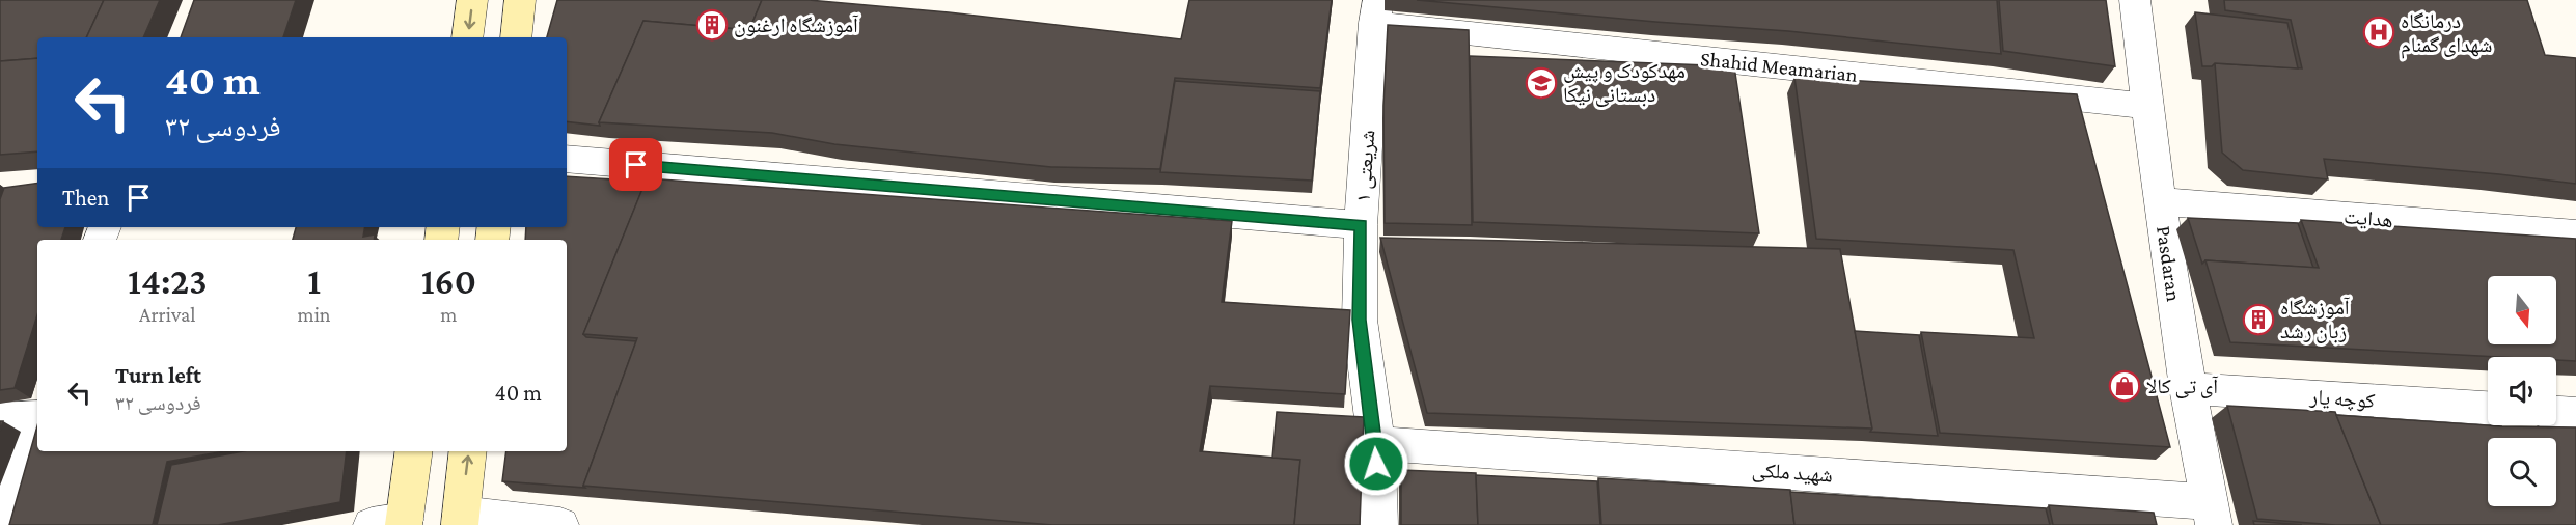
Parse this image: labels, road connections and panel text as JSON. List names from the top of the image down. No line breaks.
{"streets":{"street":["Shahid Meamarian","شریعتی ۱","هدایت","Pasdaran","کوچه یار","شهید ملکی"]},"crossings":[["Shahid Meamarian","شریعتی ۱"],["Shahid Meamarian","Pasdaran"],["شریعتی ۱","شهید ملکی"],["هدایت","Pasdaran"],["Pasdaran","کوچه یار"],["Pasdaran","شهید ملکی"]],"places":{"building":["آموزشگاه ارغنون","آموزشگاه زبان رشد"],"hospital":["درمانگاه شهدای گمنام"],"school or university":["مهدکودک و پیش دبستانی نیکا"],"shop":["آی تی کالا"]},"north":"bottom","page":{"turn":["40 m","فردوسی ۳۲"],"then":"Then","eta":["14:23","Arrival","1","min","160","m"],"list":[{"name":"Turn left","note":"فردوسی ۳۲","value":"40 m"}]}}
